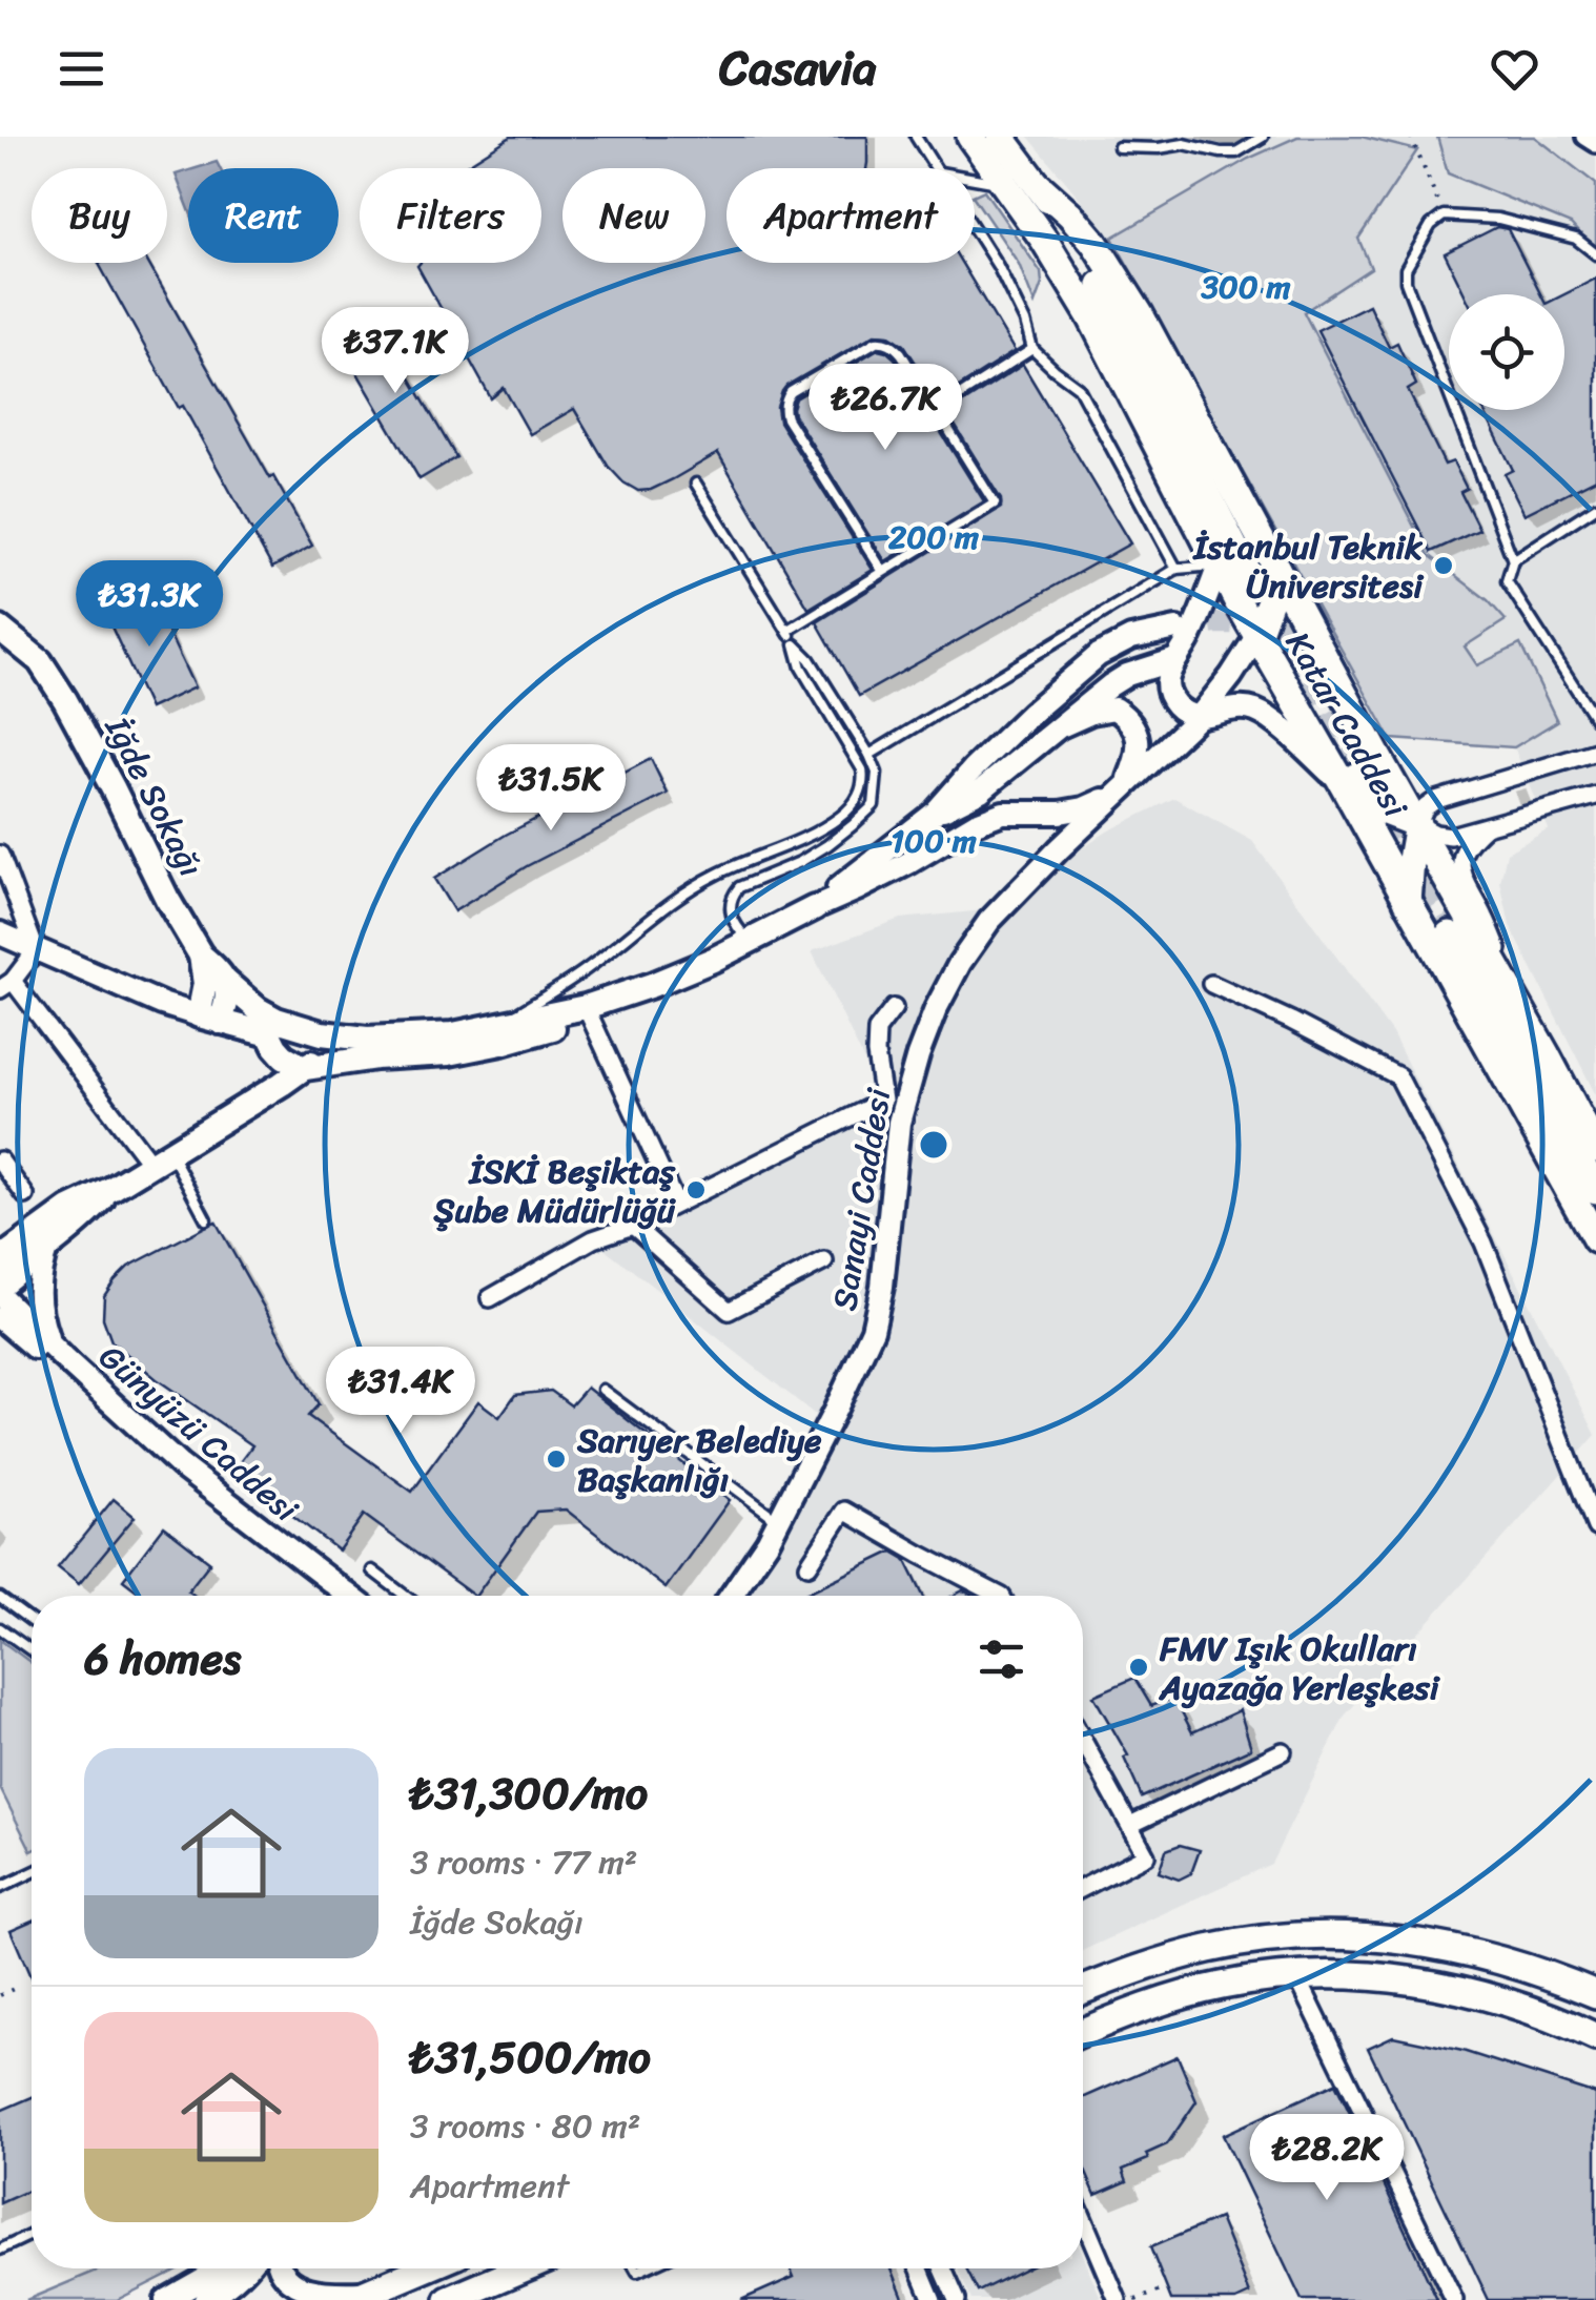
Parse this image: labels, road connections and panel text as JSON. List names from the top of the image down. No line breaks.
{"streets":{"main road":["Katar Caddesi","İğde Sokağı"],"street":["Sanayi Caddesi","Günyüzü Caddesi"]},"crossings":[["Katar Caddesi","Sanayi Caddesi"]],"places":["İstanbul Teknik Üniversitesi","İSKİ Beşiktaş Şube Müdürlüğü","Sarıyer Belediye Başkanlığı","FMV Işık Okulları Ayazağa Yerleşkesi"],"page":{"header":"Casavia","chip":["Buy","Rent","Filters","New","Apartment"],"price":["₺37.1K","₺26.7K","₺31.3K","₺31.5K","₺31.4K","₺28.2K"],"heading":"6 homes","list":[{"name":"₺31,300/mo","note":"3 rooms · 77 m² · İğde Sokağı"},{"name":"₺31,500/mo","note":"3 rooms · 80 m² · Apartment"}]},"rings":["300 m","200 m","100 m"]}
